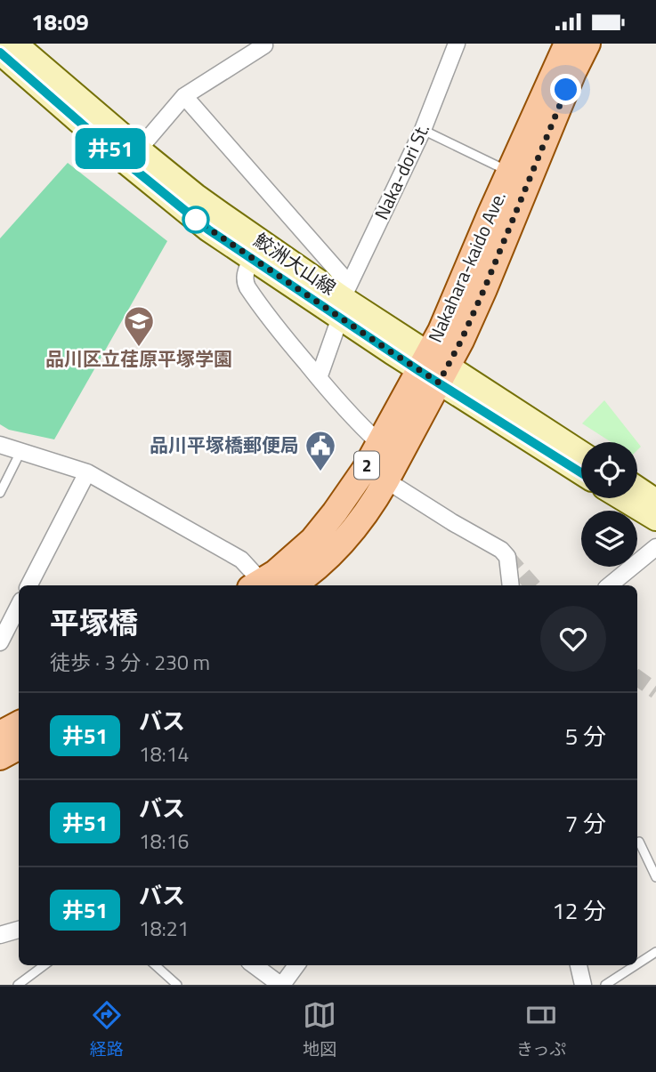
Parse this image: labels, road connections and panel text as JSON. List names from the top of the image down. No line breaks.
{"streets":{"main road":["鮫洲大山線","Nakahara-kaido Ave.","2"],"street":["Naka-dori St."]},"crossings":[["Naka-dori St.","鮫洲大山線"],["鮫洲大山線","Nakahara-kaido Ave."]],"places":{"school or university":["品川区立荏原平塚学園"],"public building":["品川平塚橋郵便局"]},"lines":["bus line 井51"],"page":{"status":"18:09","on_map":"井51","heading":["平塚橋","徒歩 · 3 分 · 230 m"],"list":[{"mark":"井51","name":"バス","note":"18:14","value":"5 分"},{"mark":"井51","name":"バス","note":"18:16","value":"7 分"},{"mark":"井51","name":"バス","note":"18:21","value":"12 分"}],"tabs":["経路","地図","きっぷ"]}}
